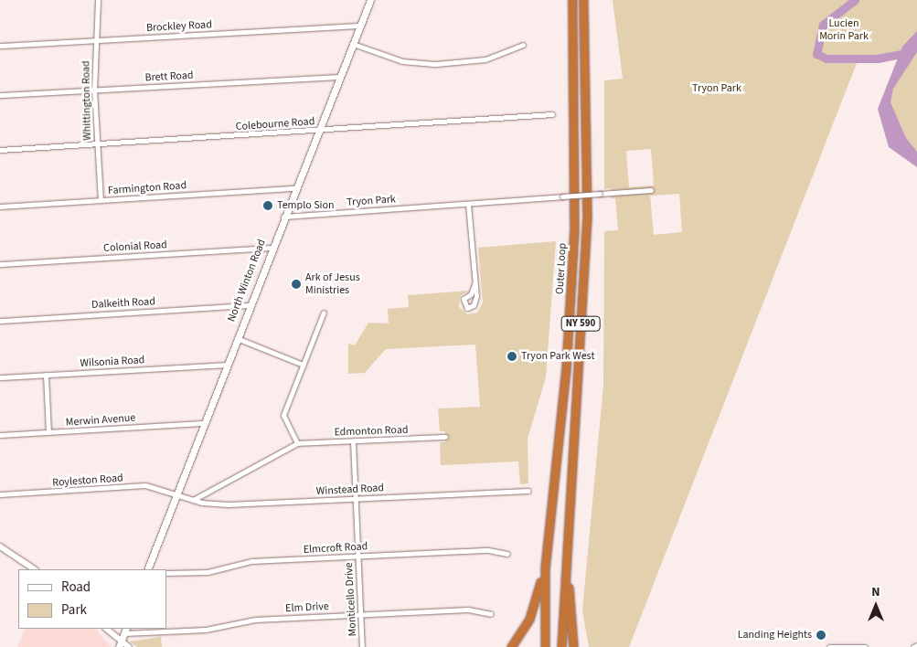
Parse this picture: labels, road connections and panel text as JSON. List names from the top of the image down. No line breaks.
{"streets":{"highway":["Outer Loop","NY 590"],"main road":["North Winton Road"],"street":["Brockley Road","Brett Road","Whittington Road","Colebourne Road","Farmington Road","Tryon Park","Colonial Road","Dalkeith Road","Wilsonia Road","Merwin Avenue","Edmonton Road","Royleston Road","Winstead Road","Elmcroft Road","Monticello Drive","Elm Drive"]},"crossings":[["Brockley Road","Whittington Road"],["Brockley Road","North Winton Road"],["Brett Road","Whittington Road"],["Brett Road","North Winton Road"],["Whittington Road","Colebourne Road"],["Whittington Road","Farmington Road"],["Colebourne Road","North Winton Road"],["Farmington Road","North Winton Road"],["Tryon Park","North Winton Road"],["Colonial Road","North Winton Road"],["North Winton Road","Dalkeith Road"],["North Winton Road","Wilsonia Road"],["North Winton Road","Merwin Avenue"],["North Winton Road","Royleston Road"],["North Winton Road","Winstead Road"],["Edmonton Road","Monticello Drive"],["Royleston Road","Winstead Road"],["Winstead Road","Monticello Drive"],["Elmcroft Road","Monticello Drive"],["Monticello Drive","Elm Drive"]],"parks":["Lucien Morin Park","Tryon Park"],"places":["Templo Sion","Ark of Jesus Ministries","Tryon Park West","Landing Heights"],"legend":["Road","Park"],"north":"top"}
